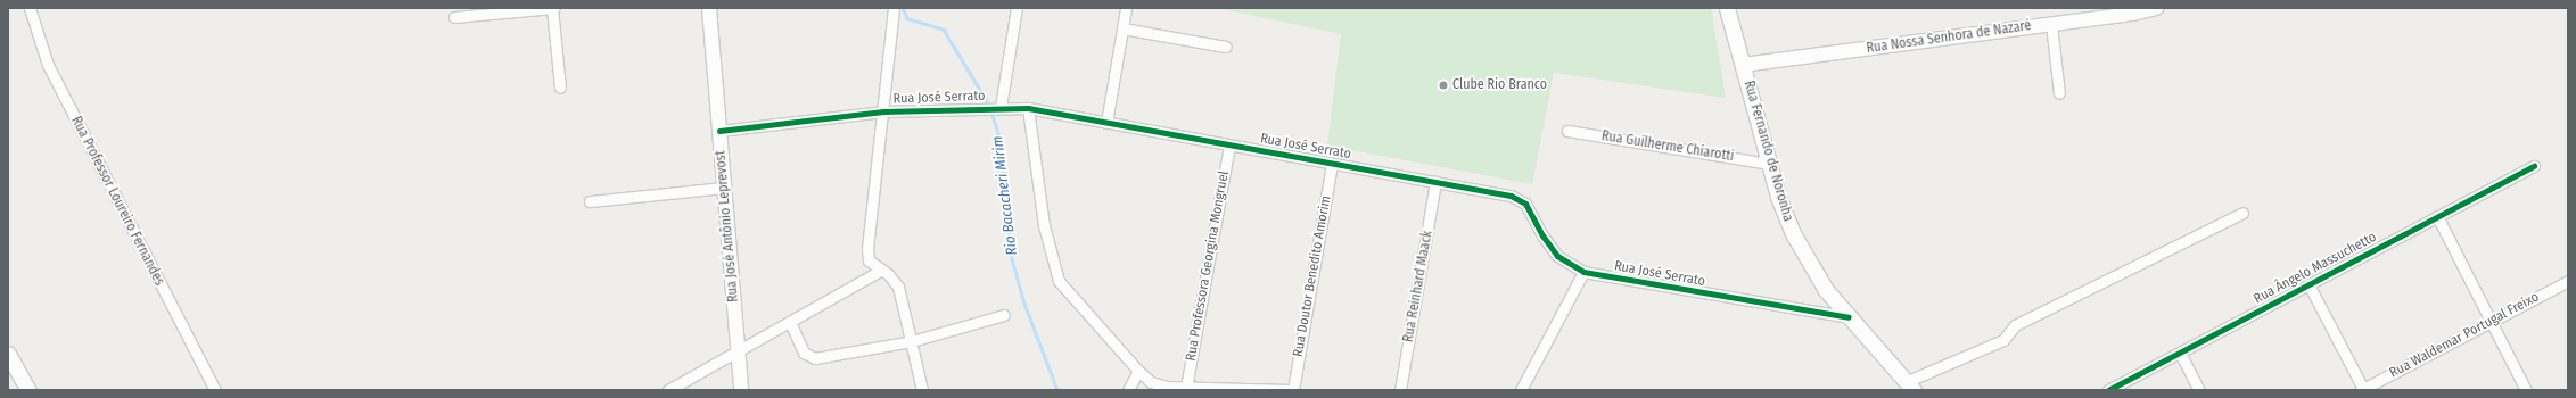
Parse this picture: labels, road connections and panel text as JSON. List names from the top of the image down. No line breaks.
{"streets":{"main road":["Rua Fernando de Noronha"],"street":["Rua Nossa Senhora de Nazaré","Rua José Serrato","Rua Guilherme Chiarotti","Rua Professor Loureiro Fernandes","Rua José Antônio Leprevost","Rua Professora Georgina Mongruel","Rua Ângelo Massuchetto","Rua Doutor Benedito Amorim","Rua Reinhard Maack","Rua Waldemar Portugal Freixo"]},"crossings":[["Rua Nossa Senhora de Nazaré","Rua Fernando de Noronha"],["Rua José Serrato","Rua Fernando de Noronha"],["Rua José Serrato","Rua José Antônio Leprevost"],["Rua José Serrato","Rua Professora Georgina Mongruel"],["Rua José Serrato","Rua Doutor Benedito Amorim"],["Rua José Serrato","Rua Reinhard Maack"],["Rua Guilherme Chiarotti","Rua Fernando de Noronha"]],"water":["Rio Bacacheri Mirim"],"places":["Clube Rio Branco"]}
